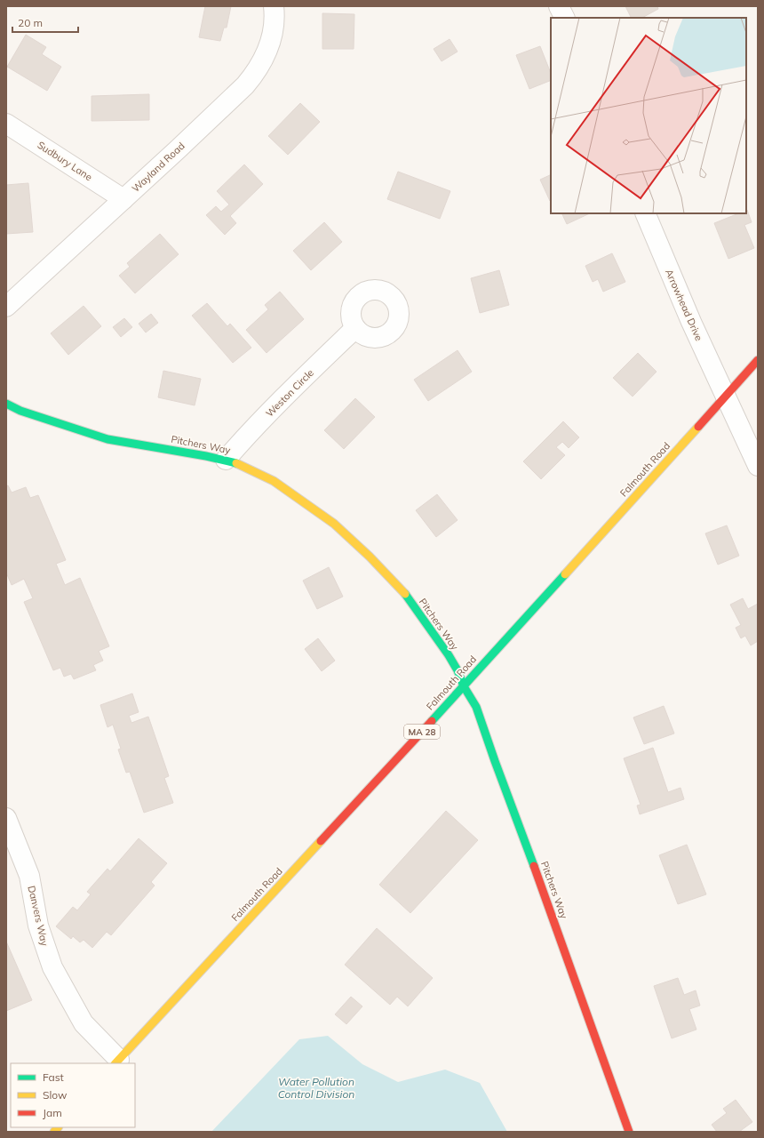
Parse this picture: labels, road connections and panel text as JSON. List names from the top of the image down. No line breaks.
{"streets":{"main road":["Pitchers Way","Falmouth Road","MA 28"],"street":["Sudbury Lane","Wayland Road","Arrowhead Drive","Weston Circle","Danvers Way"]},"crossings":[["Sudbury Lane","Wayland Road"],["Arrowhead Drive","Falmouth Road"],["Weston Circle","Pitchers Way"],["Pitchers Way","Falmouth Road"],["Falmouth Road","Danvers Way"]],"water":["Water Pollution Control Division"],"legend":["Fast","Slow","Jam"],"scale_bar":"20 m"}
